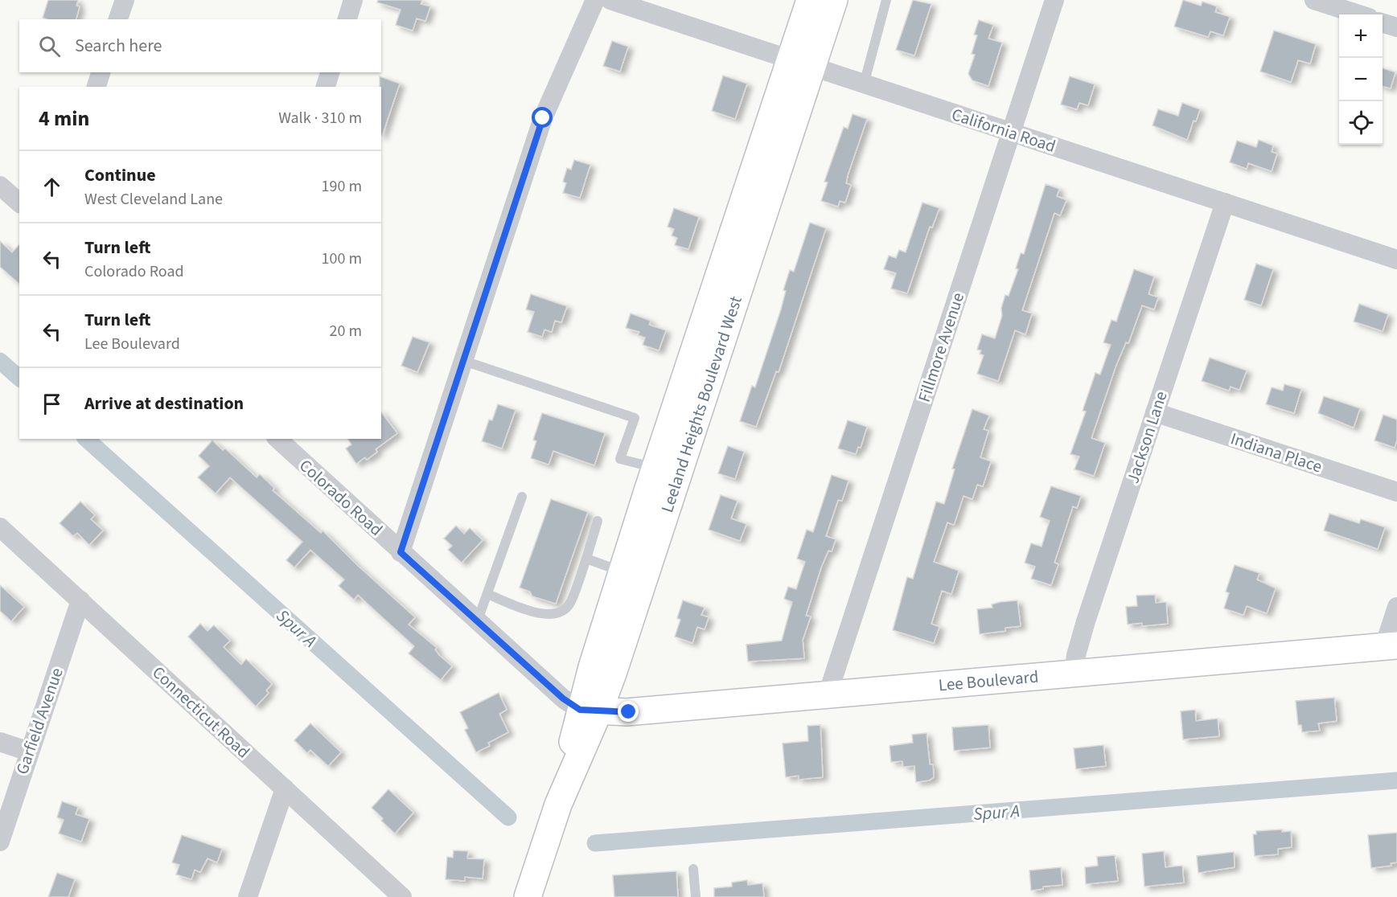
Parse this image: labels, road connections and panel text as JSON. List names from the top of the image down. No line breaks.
{"streets":{"main road":["Leeland Heights Boulevard West","Lee Boulevard"],"street":["California Road","Fillmore Avenue","Jackson Lane","Indiana Place","Colorado Road","Connecticut Road","Garfield Avenue"]},"crossings":[["California Road","Fillmore Avenue"],["California Road","Leeland Heights Boulevard West"],["California Road","Jackson Lane"],["Fillmore Avenue","Lee Boulevard"],["Leeland Heights Boulevard West","Colorado Road"],["Leeland Heights Boulevard West","Lee Boulevard"],["Jackson Lane","Indiana Place"],["Jackson Lane","Lee Boulevard"],["Colorado Road","Lee Boulevard"],["Connecticut Road","Garfield Avenue"]],"water":["Spur A"],"page":{"map_buttons":["+","−"],"search":"Search here","heading":["4 min","Walk · 310 m"],"list":[["Continue","West Cleveland Lane","190 m"],["Turn left","Colorado Road","100 m"],["Turn left","Lee Boulevard","20 m"],"Arrive at destination"]}}
